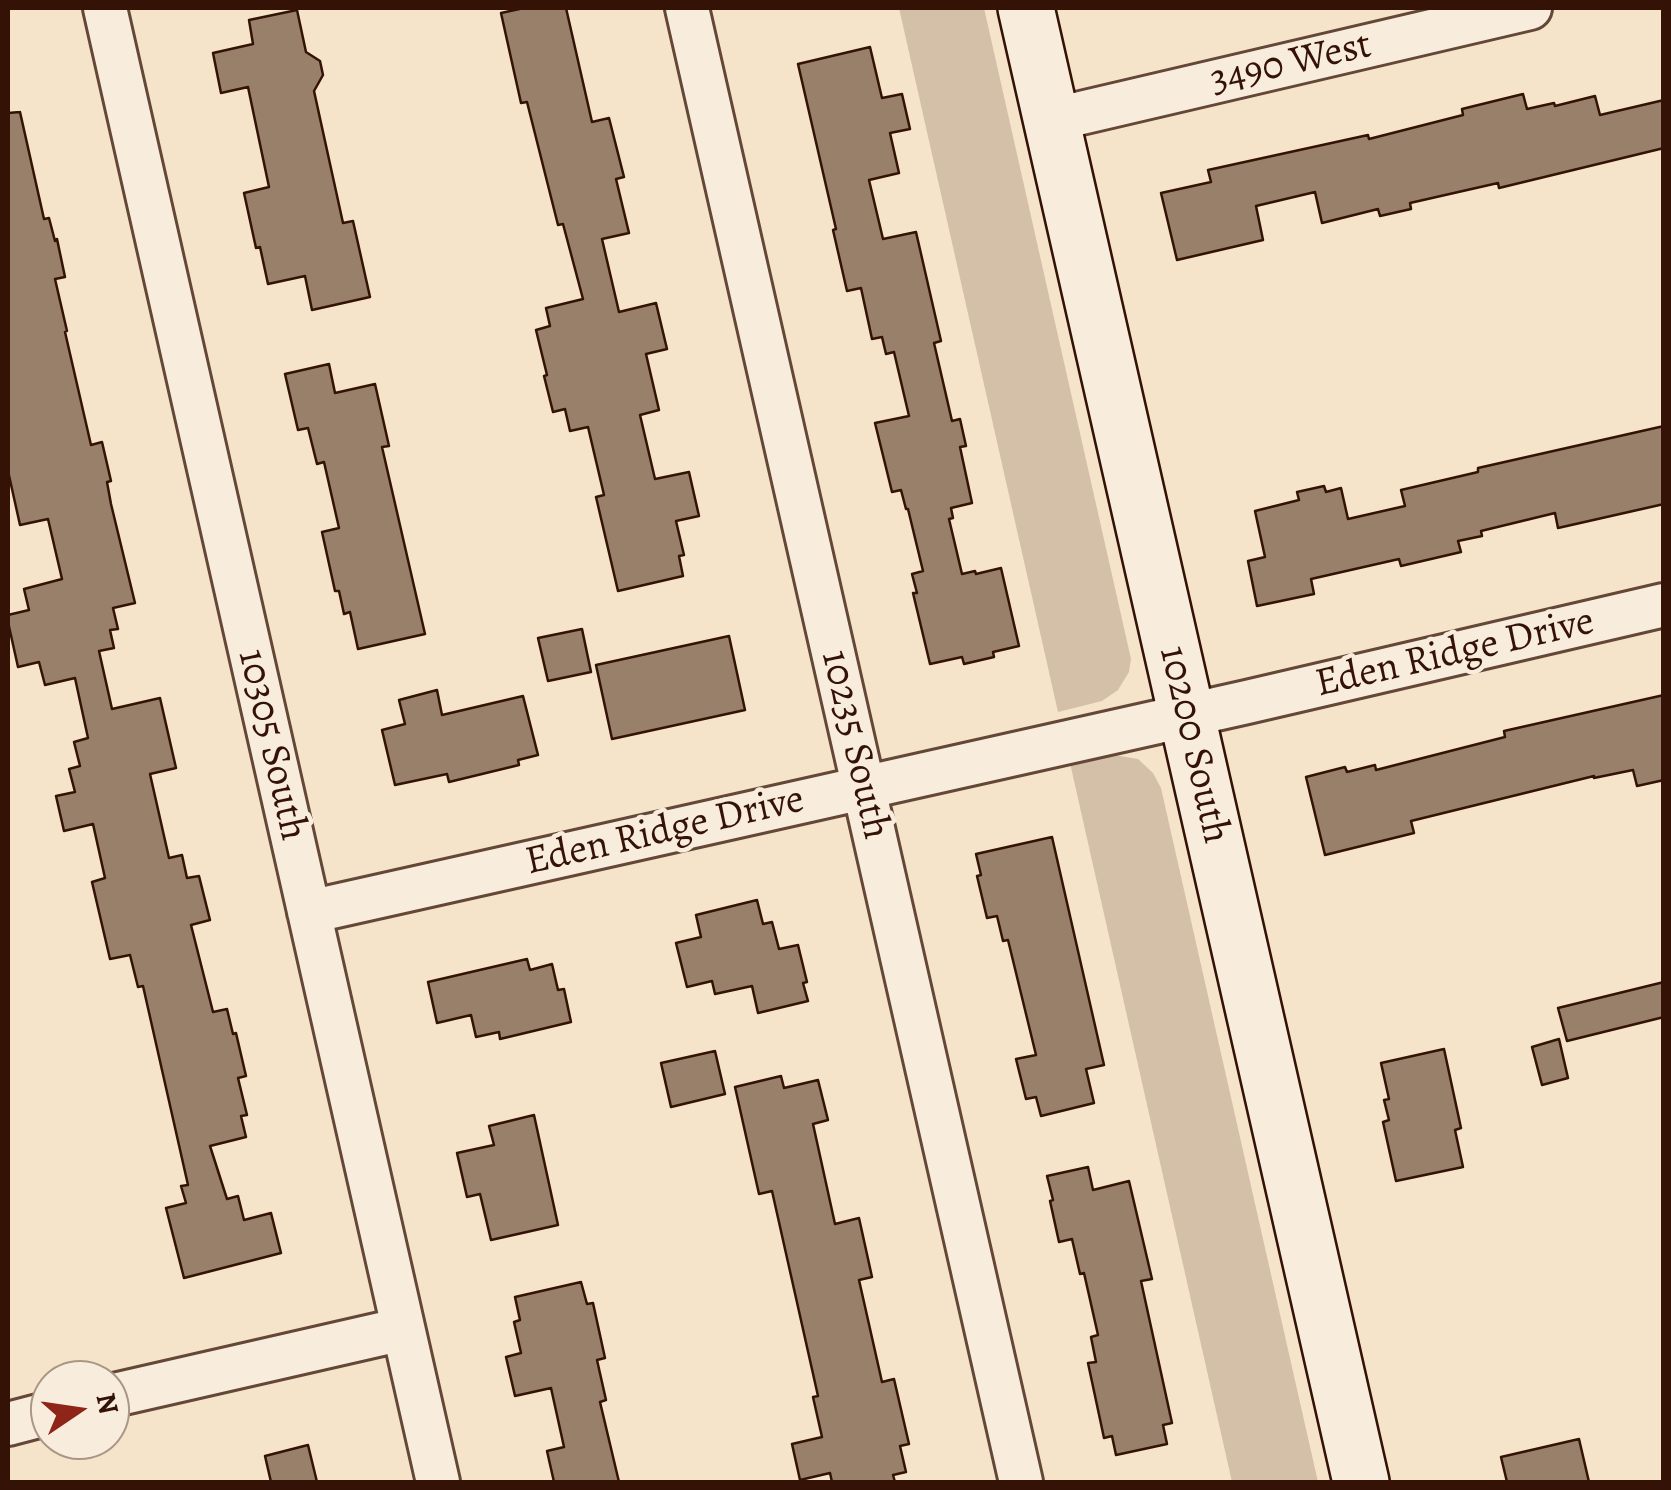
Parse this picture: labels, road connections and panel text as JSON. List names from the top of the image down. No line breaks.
{"streets":{"street":["3490 West","Eden Ridge Drive","10305 South","10235 South","10200 South"]},"crossings":[["3490 West","10200 South"],["Eden Ridge Drive","10305 South"],["Eden Ridge Drive","10235 South"],["Eden Ridge Drive","10200 South"]],"north":"right"}
